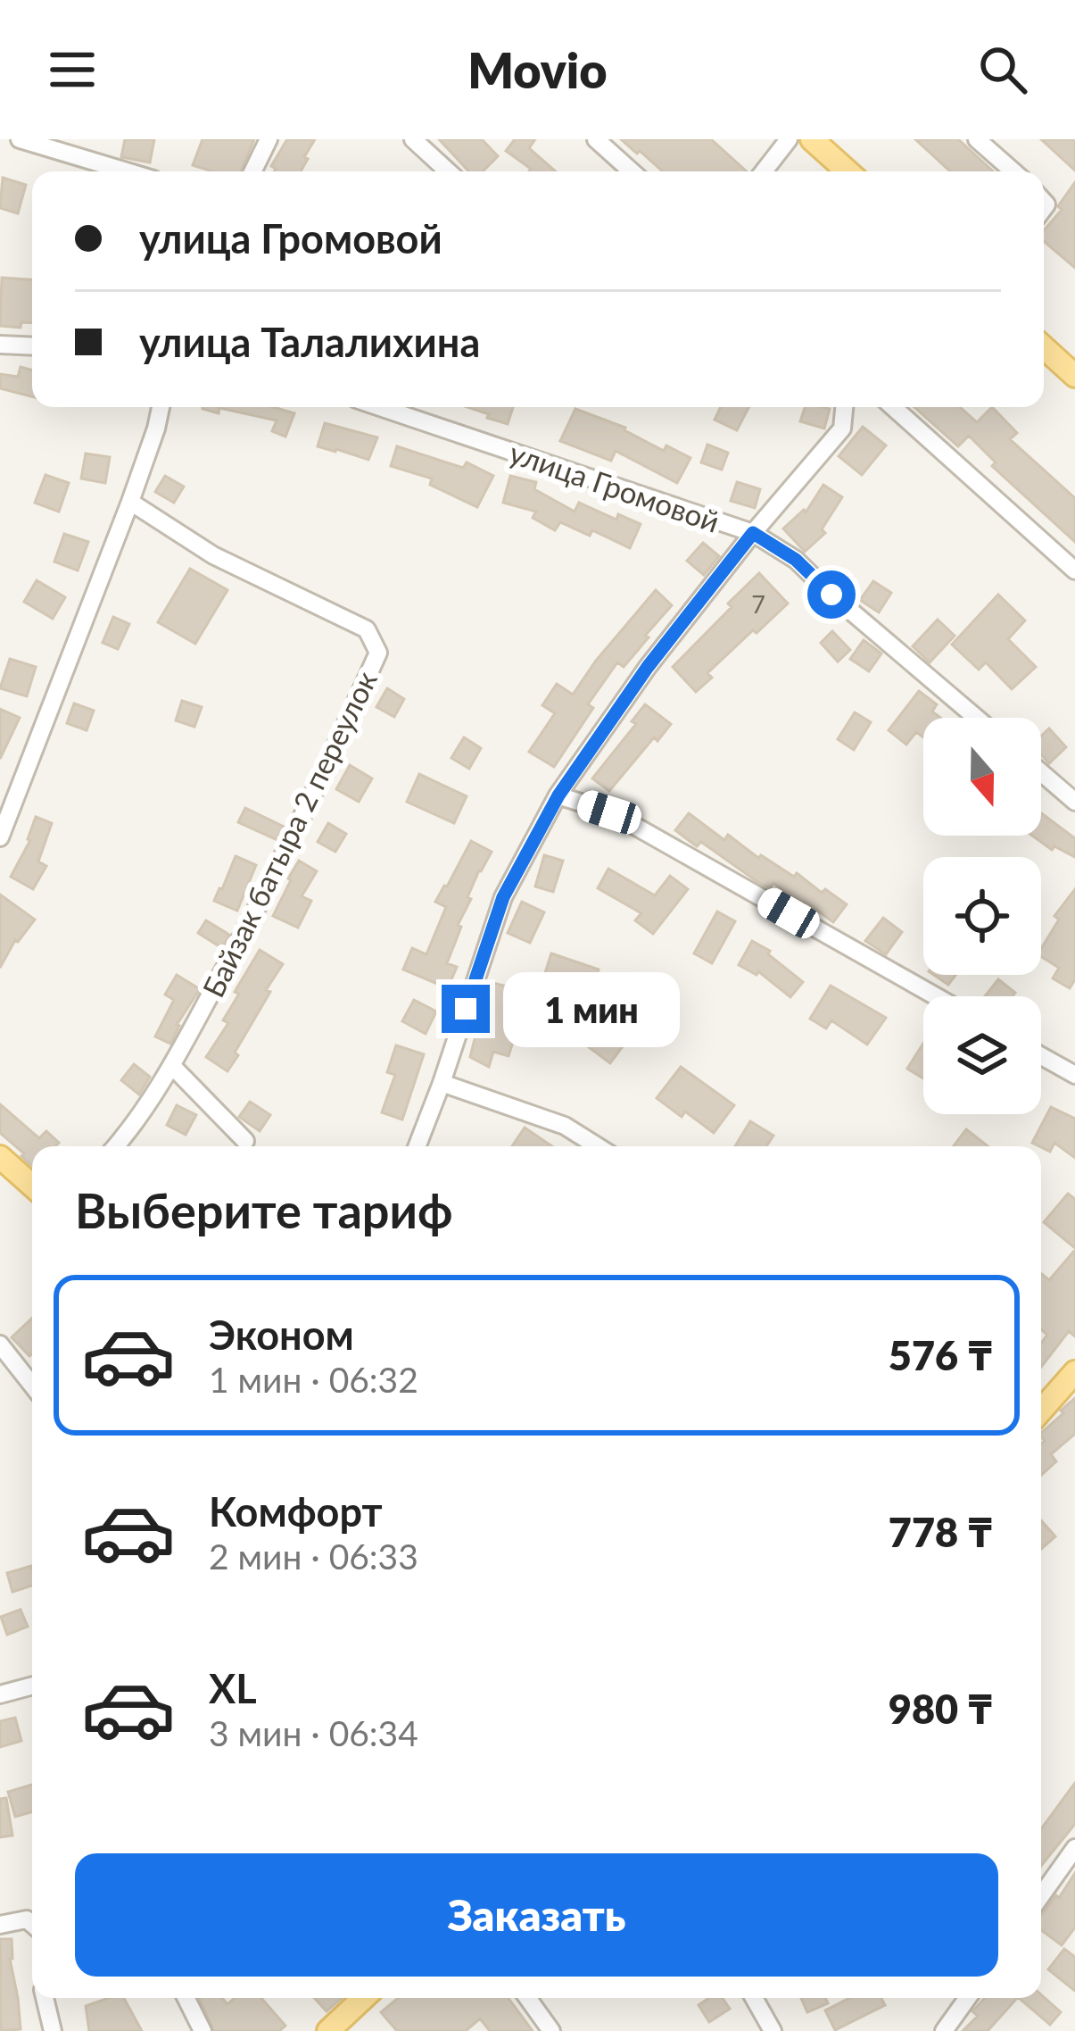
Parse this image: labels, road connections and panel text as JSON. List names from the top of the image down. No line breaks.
{"streets":{"street":["улица Громовой","Байзак батыра 2 переулок"]},"house_numbers":["7"],"north":"bottom","page":{"header":"Movio","banner":["улица Громовой","улица Талалихина"],"bubble":"1 мин","heading":"Выберите тариф","list":[{"name":"Эконом","note":"1 мин · 06:32","value":"576 ₸"},{"name":"Комфорт","note":"2 мин · 06:33","value":"778 ₸"},{"name":"XL","note":"3 мин · 06:34","value":"980 ₸"}],"buttons":"Заказать"}}
